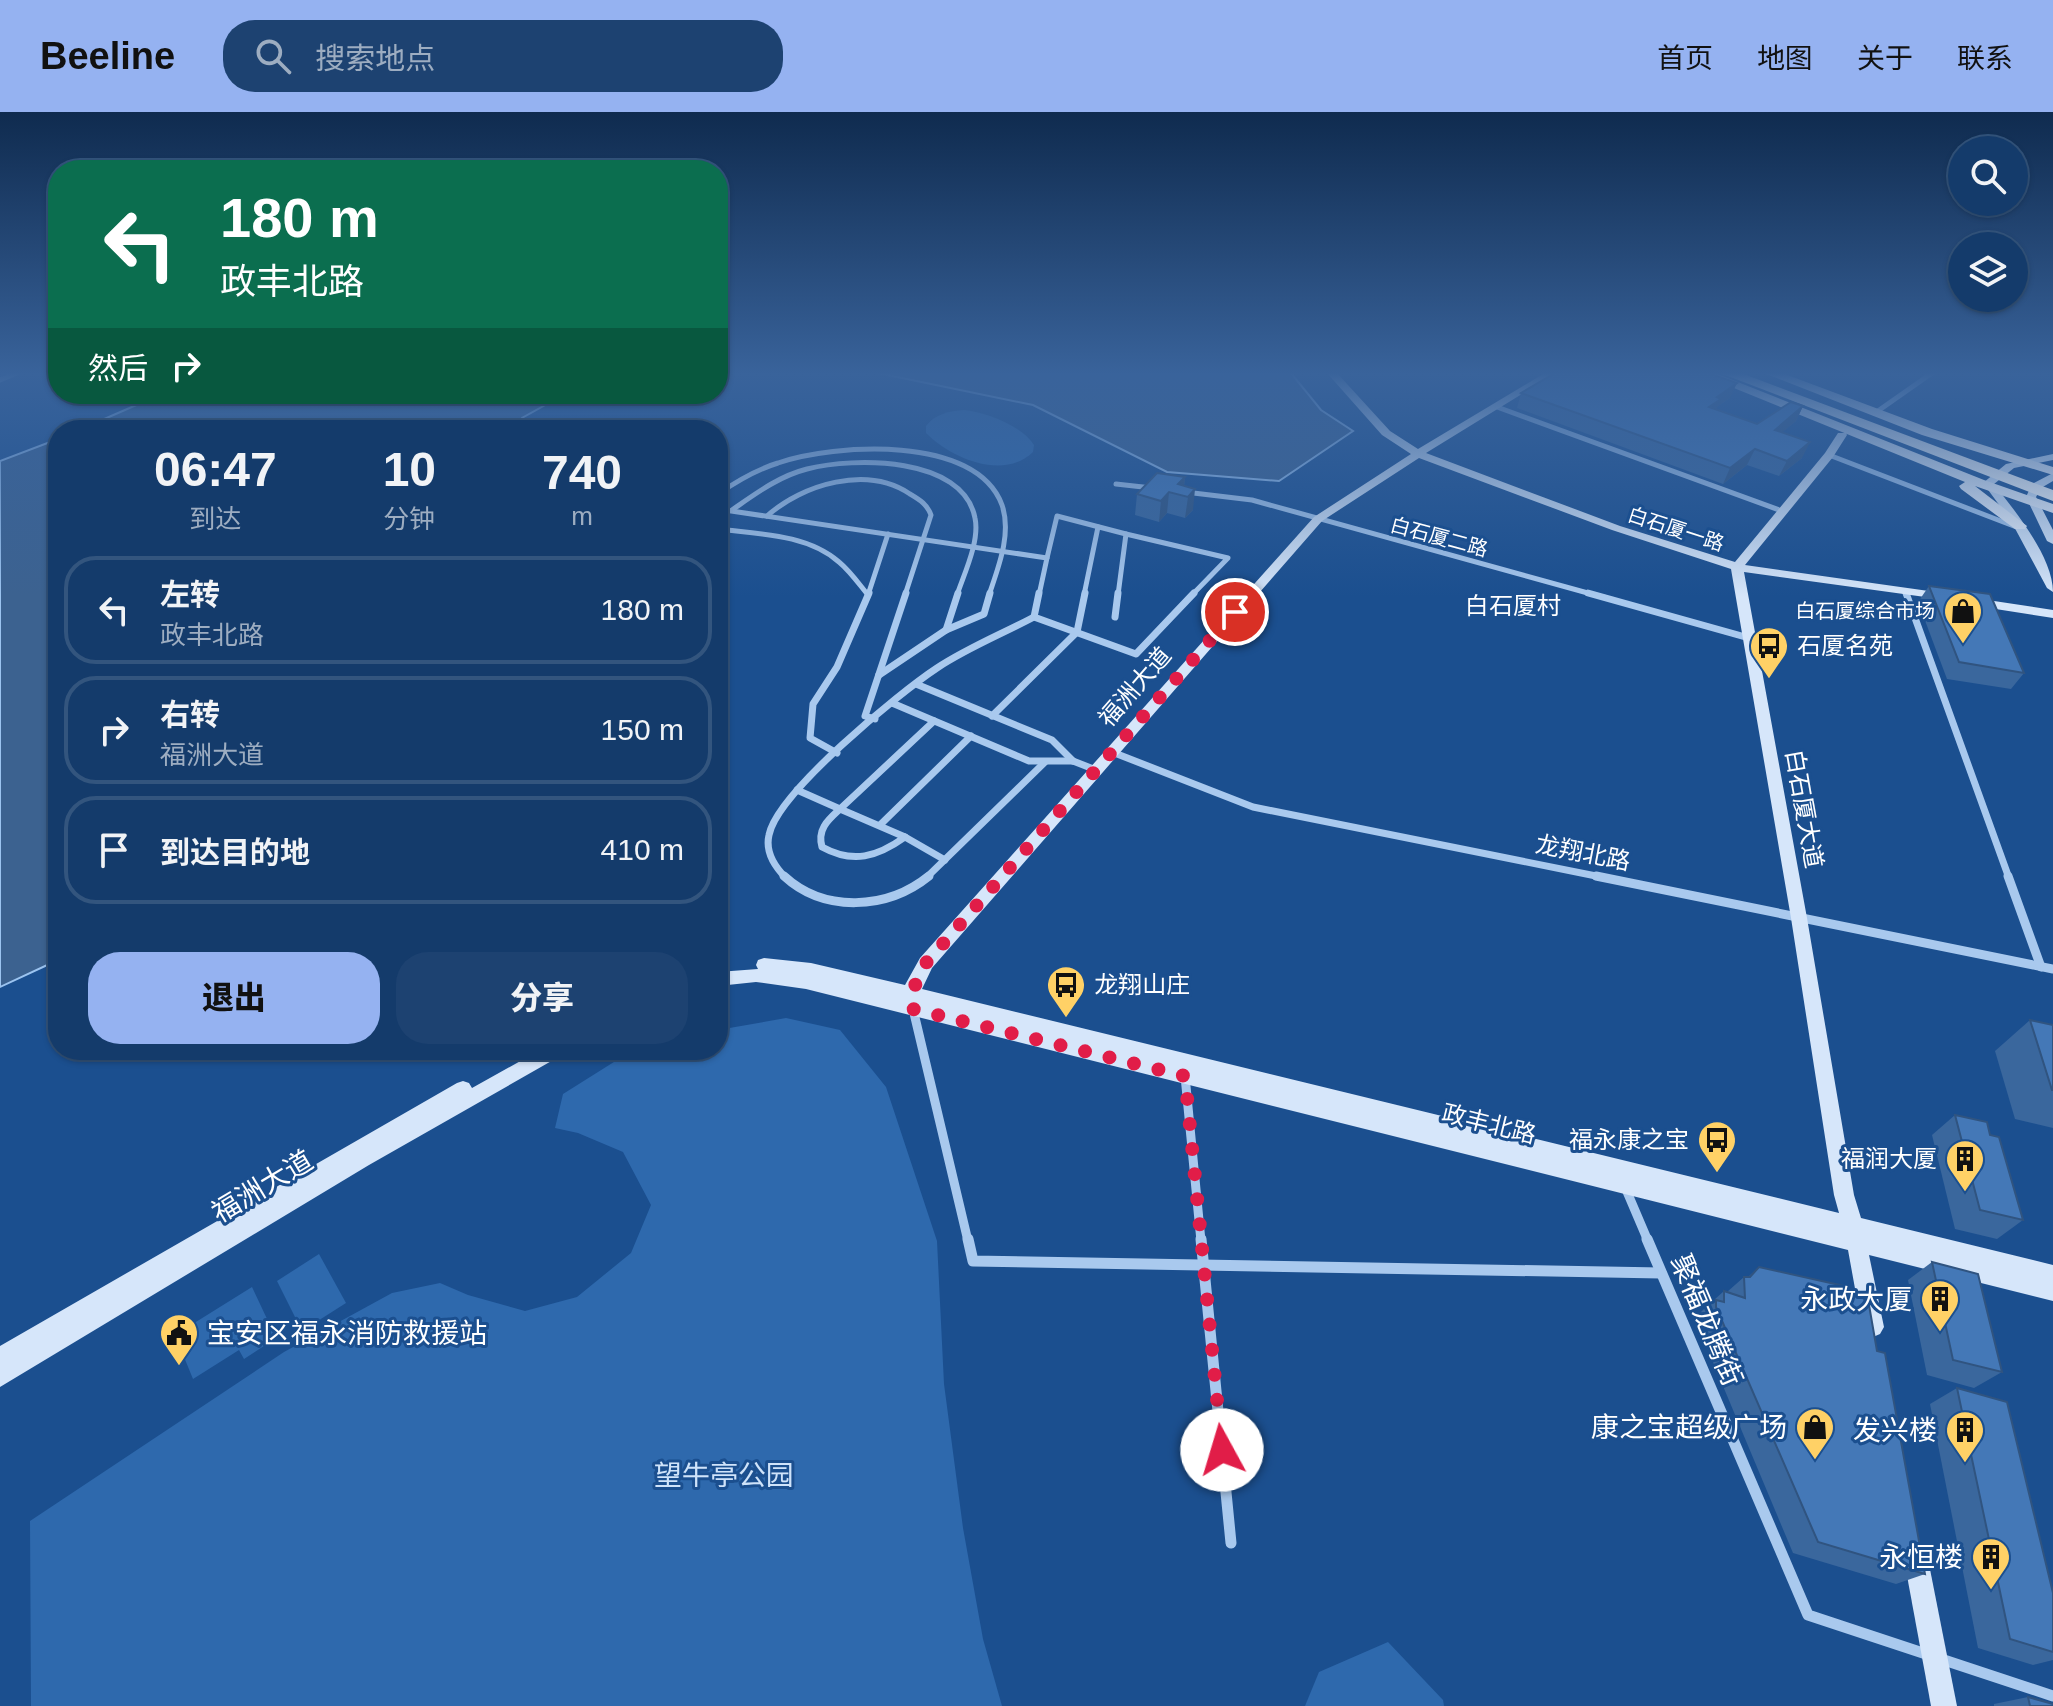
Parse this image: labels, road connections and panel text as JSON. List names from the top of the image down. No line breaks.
{"streets":{"main road":["白石厦一路","福洲大道","白石厦大道","政丰北路"],"street":["白石厦二路","龙翔北路","聚福龙腾街"]},"crossings":[["白石厦一路","福洲大道"],["白石厦一路","白石厦大道"],["白石厦二路","福洲大道"],["白石厦二路","白石厦大道"],["福洲大道","龙翔北路"],["福洲大道","政丰北路"],["白石厦大道","龙翔北路"],["白石厦大道","政丰北路"],["政丰北路","聚福龙腾街"]],"districts":["白石厦村"],"parks":["望牛亭公园"],"places":{"shop":["白石厦综合市场","康之宝超级广场"],"bus stop":["石厦名苑","龙翔山庄","福永康之宝"],"building":["福润大厦","永政大厦","发兴楼","永恒楼"],"public building":["宝安区福永消防救援站"]},"page":{"header":"Beeline","search":"搜索地点","nav":["首页","地图","关于","联系"],"turn":["180 m","政丰北路"],"then":"然后","eta":["06:47","到达","10","分钟","740","m"],"list":[{"name":"左转","note":"政丰北路","value":"180 m"},{"name":"右转","note":"福洲大道","value":"150 m"},{"name":"到达目的地","value":"410 m"}],"buttons":["退出","分享"]}}
